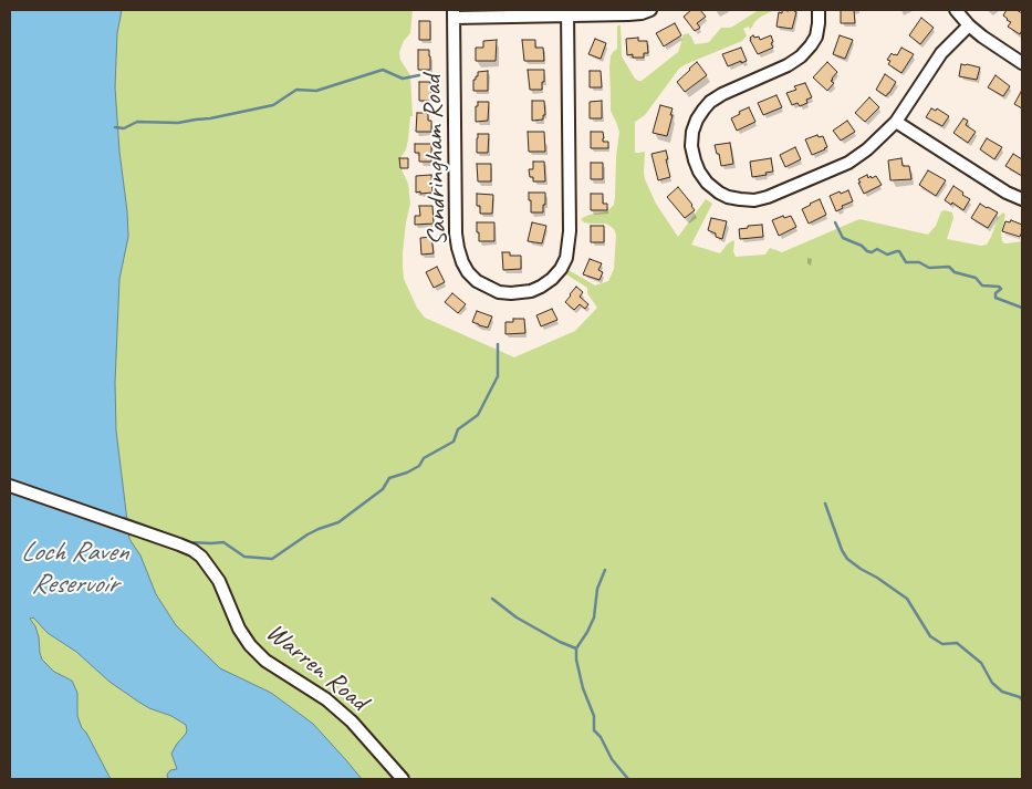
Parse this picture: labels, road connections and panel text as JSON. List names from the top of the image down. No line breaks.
{"streets":{"street":["Sandringham Road","Warren Road"]},"water":["Loch Raven Reservoir"]}
